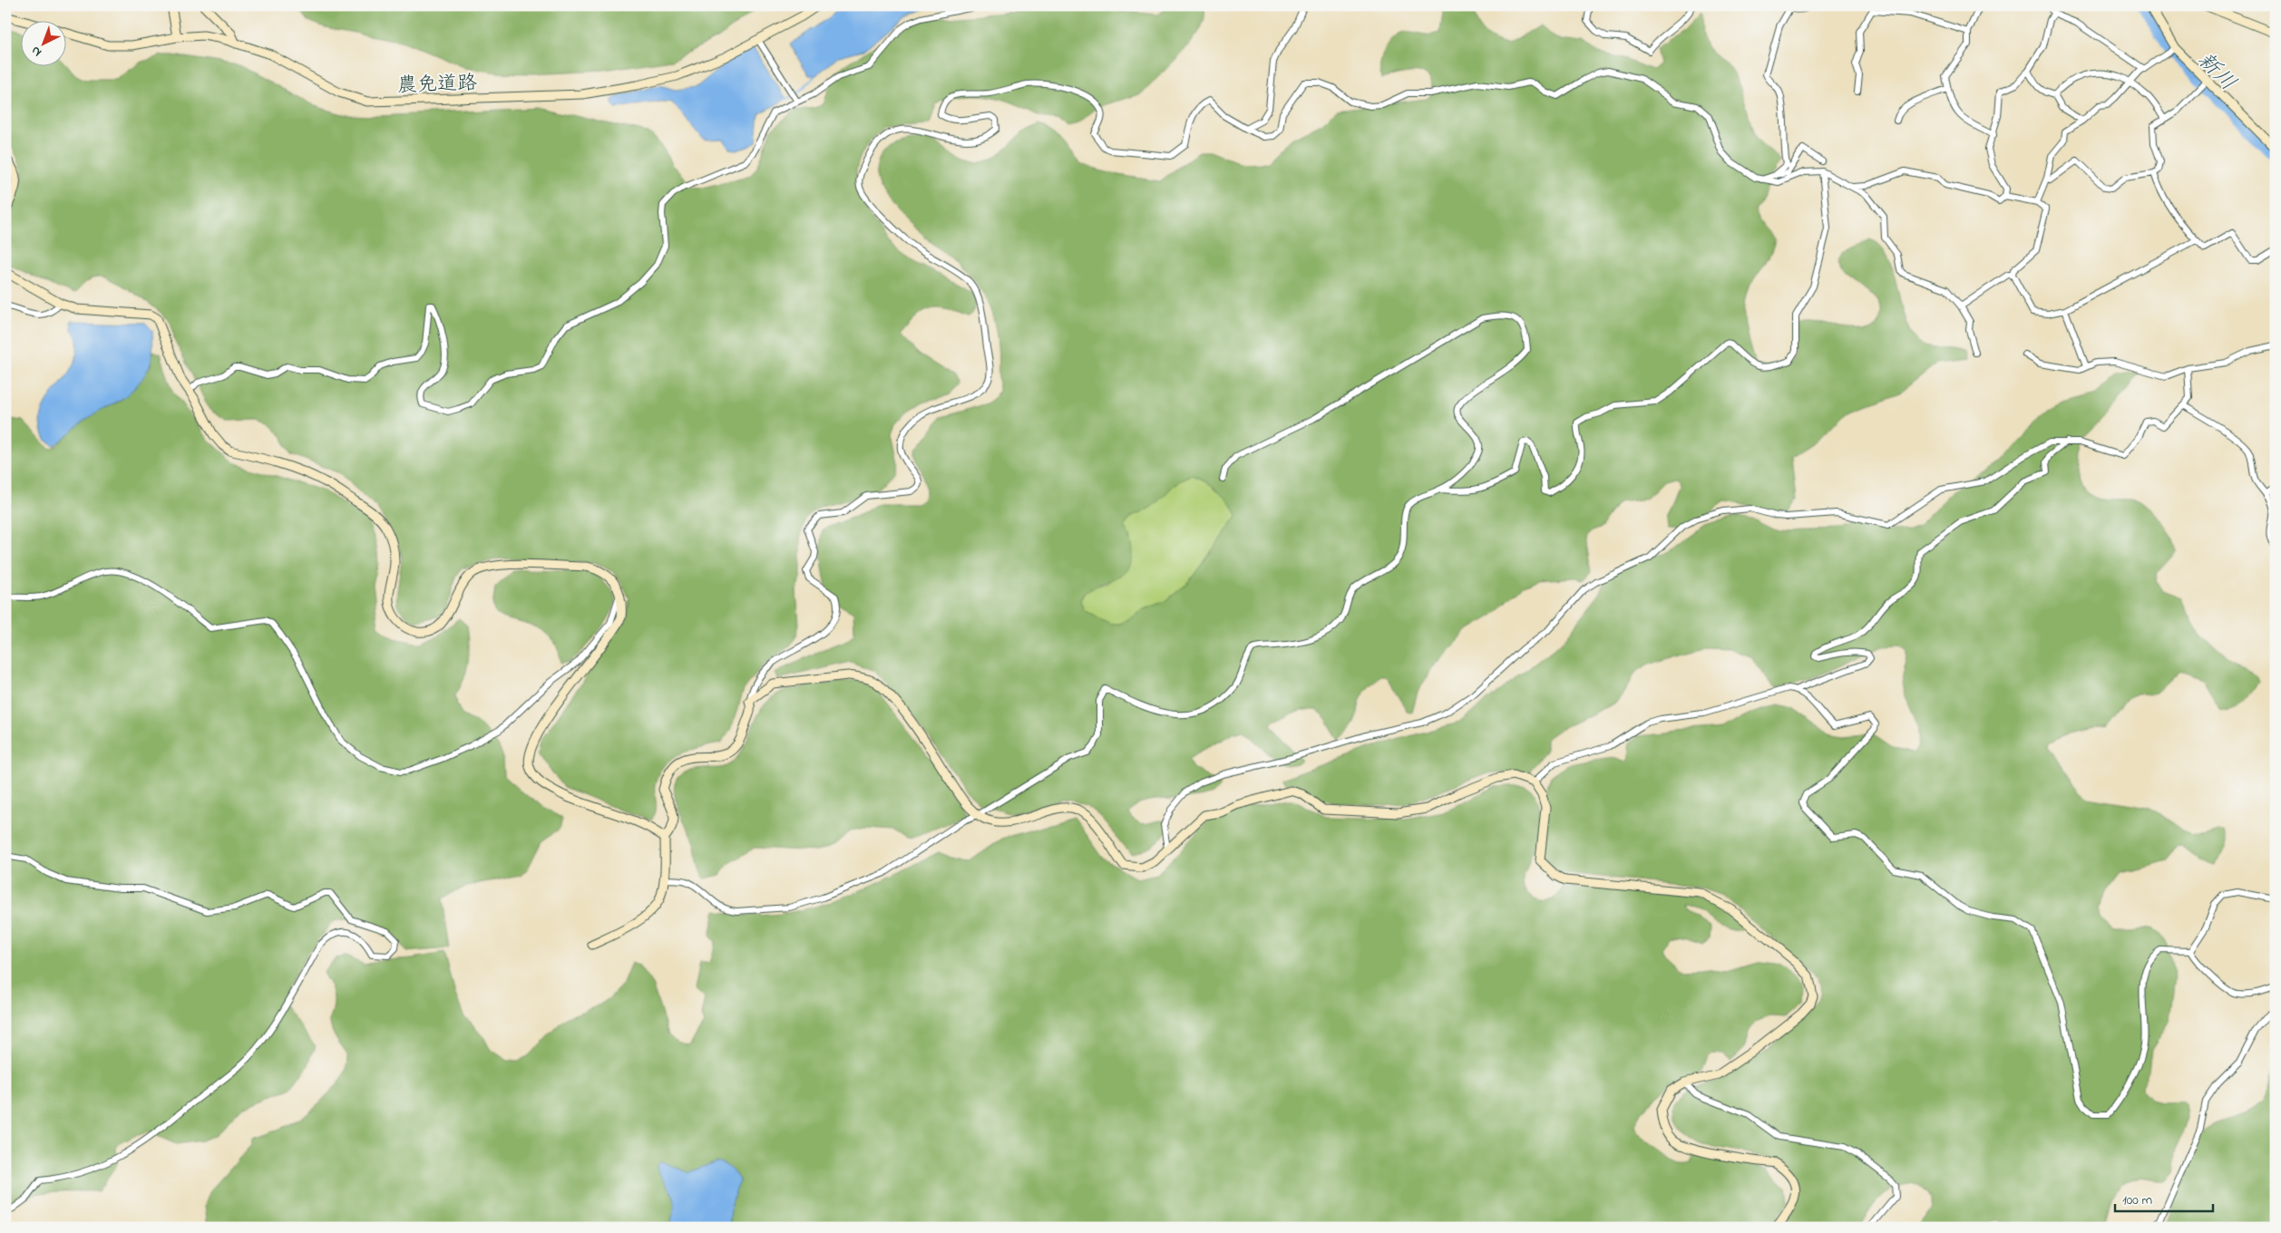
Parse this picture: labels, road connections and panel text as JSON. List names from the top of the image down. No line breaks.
{"streets":{"street":["農免道路"]},"water":["新川"],"scale_bar":"100 m","north":"bottom left"}
